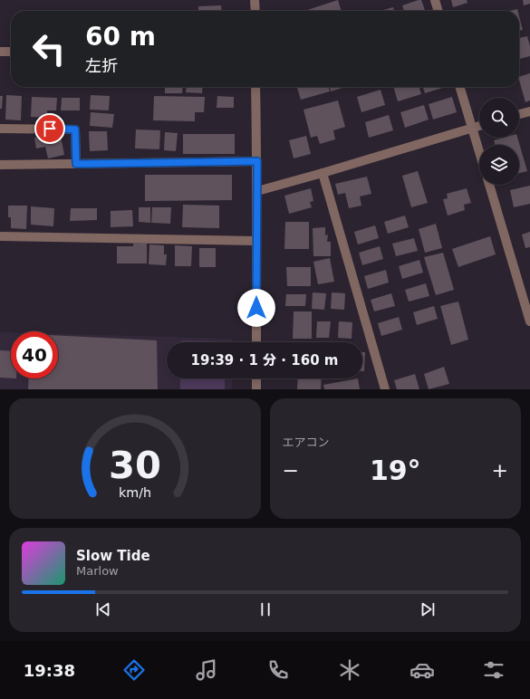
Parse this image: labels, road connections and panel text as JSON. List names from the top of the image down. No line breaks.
{"page":{"turn":["60 m","左折"],"limit":"40","trip":"19:39 · 1 分 · 160 m","tile":"エアコン","heat":["−","19°","+"],"song":["Slow Tide","Marlow"],"tabs":"19:38","gauge":["30","km/h"]}}
